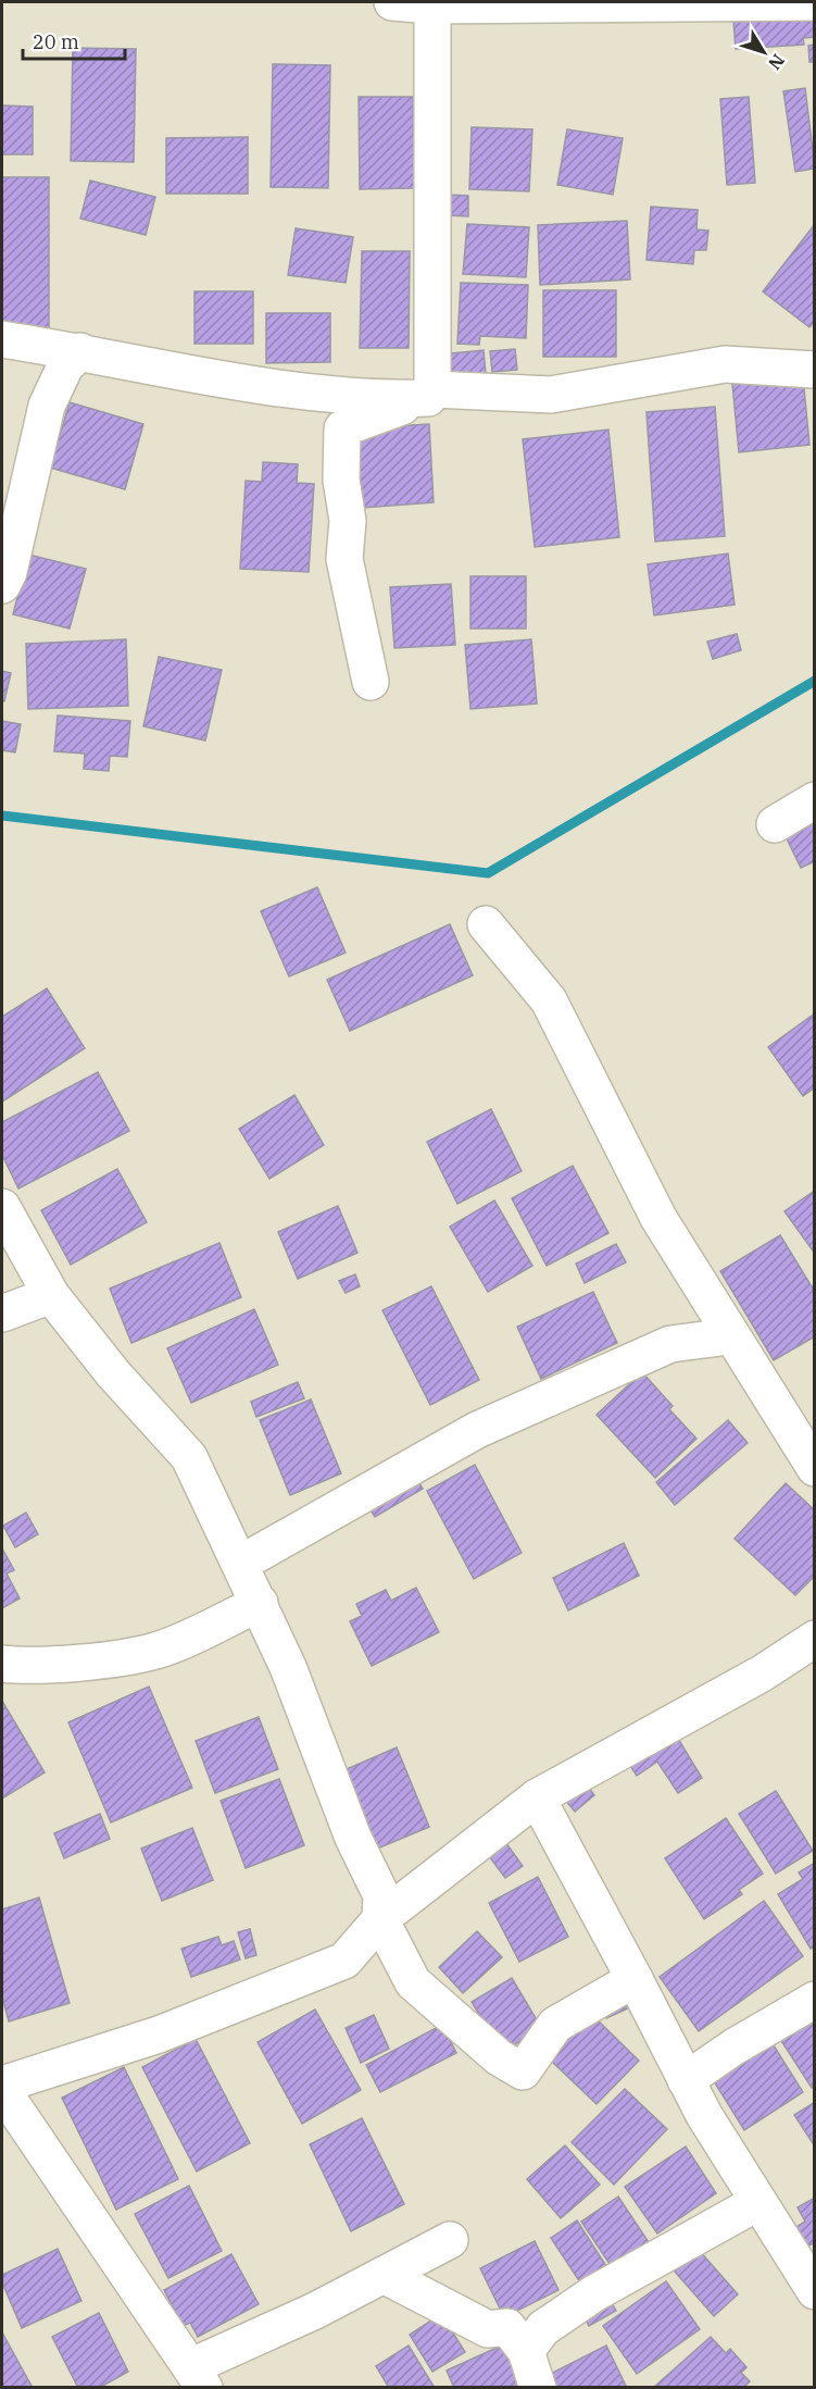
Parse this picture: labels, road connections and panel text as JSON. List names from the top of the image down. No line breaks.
{"scale_bar":"20 m","north":"bottom right"}
